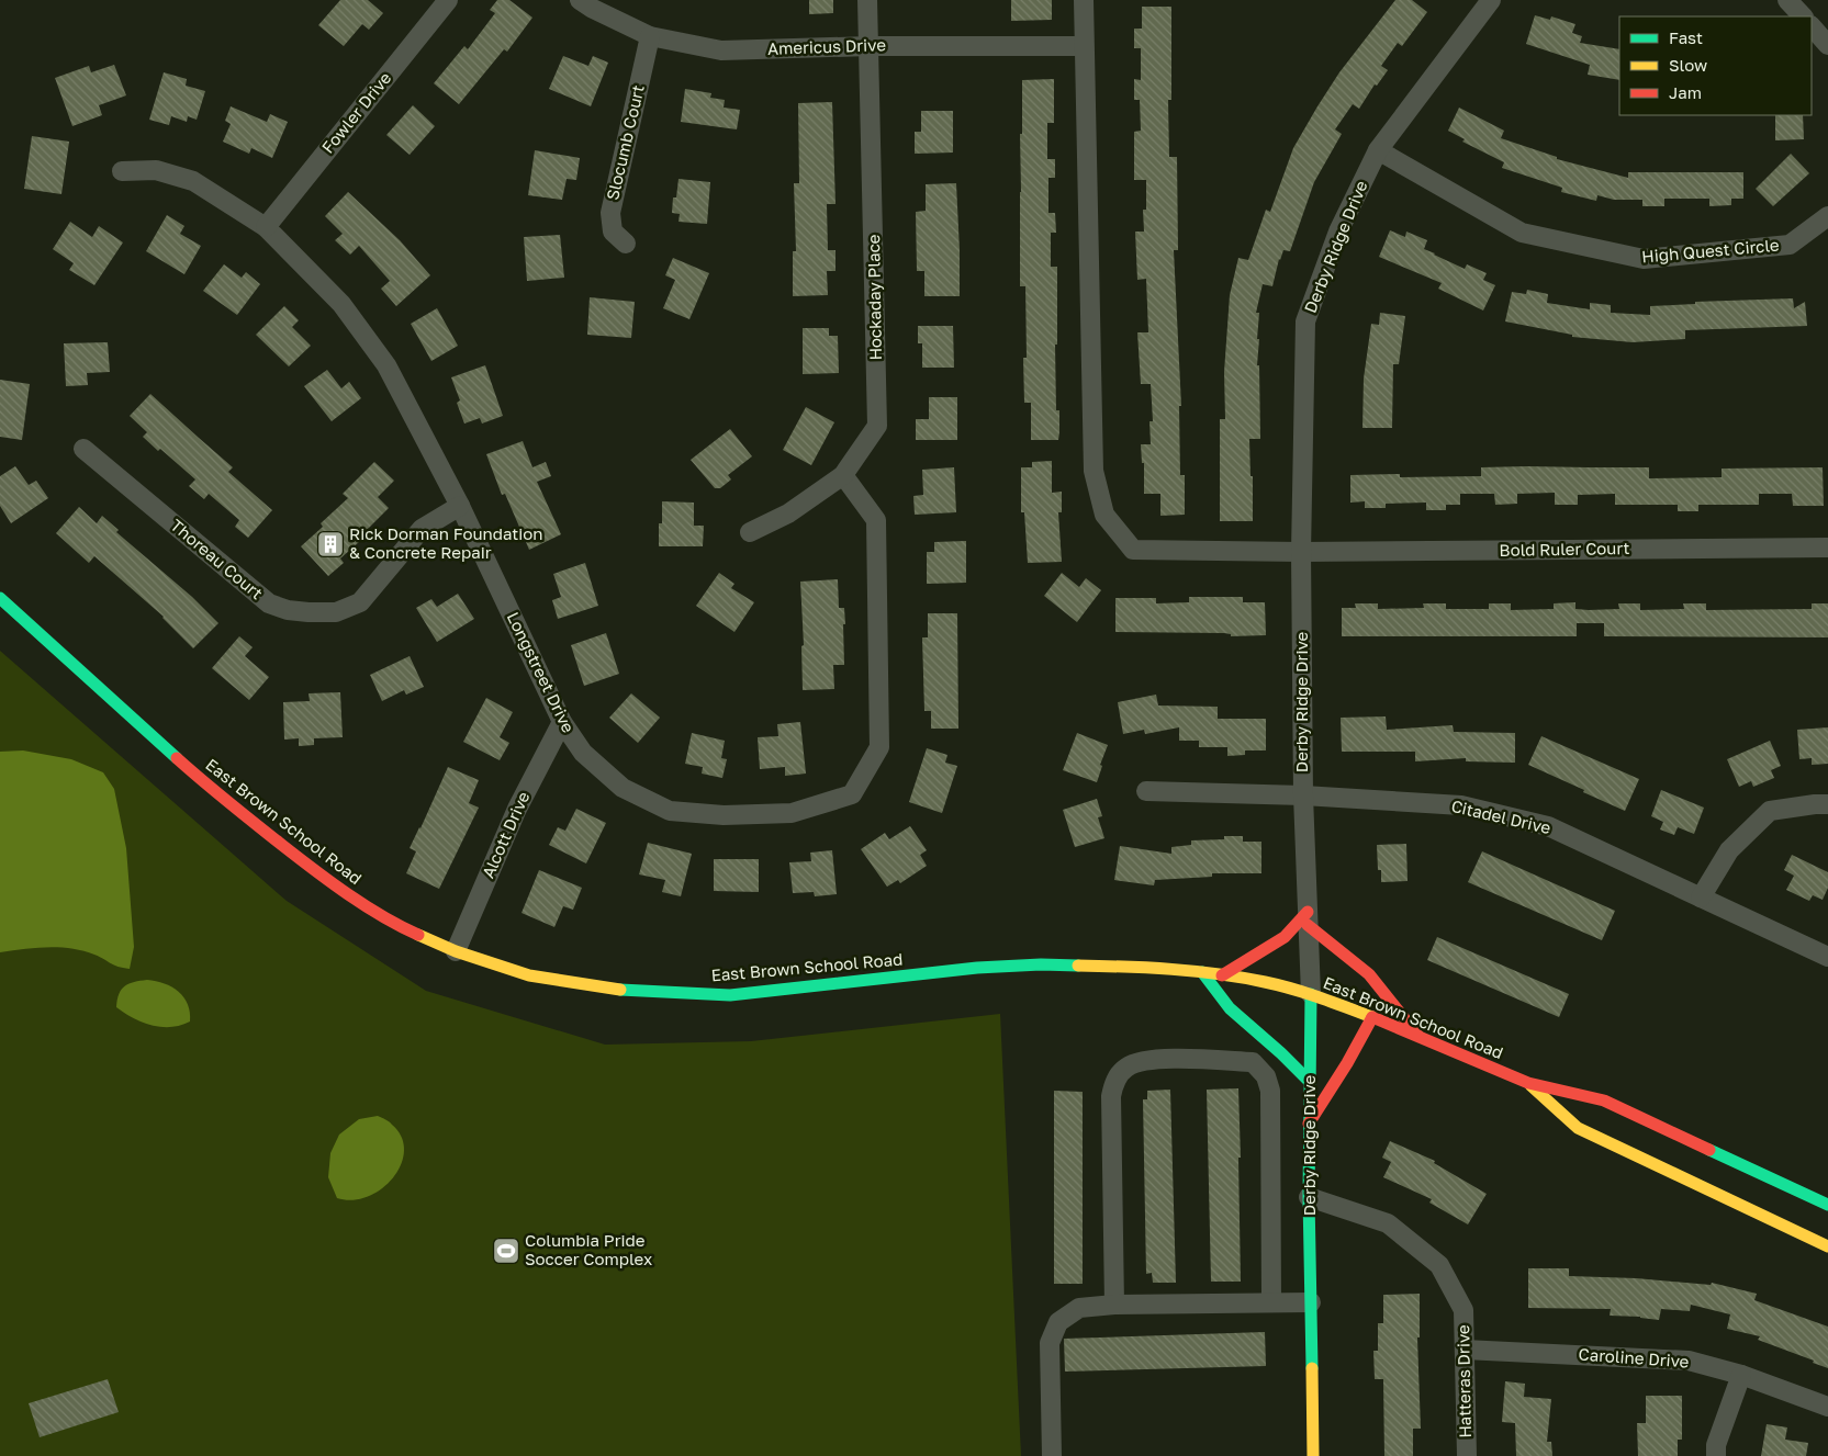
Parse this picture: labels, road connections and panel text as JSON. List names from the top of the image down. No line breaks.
{"streets":{"main road":["Derby Ridge Drive","East Brown School Road"],"street":["Americus Drive","Fowler Drive","Slocumb Court","High Quest Circle","Hockaday Place","Bold Ruler Court","Thoreau Court","Longstreet Drive","Citadel Drive","Alcott Drive","Caroline Drive","Hatteras Drive"]},"crossings":[["Americus Drive","Slocumb Court"],["Americus Drive","Hockaday Place"],["Americus Drive","Bold Ruler Court"],["Fowler Drive","Longstreet Drive"],["Derby Ridge Drive","High Quest Circle"],["Derby Ridge Drive","Bold Ruler Court"],["Derby Ridge Drive","Citadel Drive"],["Derby Ridge Drive","East Brown School Road"],["Derby Ridge Drive","Hatteras Drive"],["Hockaday Place","Longstreet Drive"],["Thoreau Court","Longstreet Drive"],["Longstreet Drive","Alcott Drive"],["East Brown School Road","Alcott Drive"],["Caroline Drive","Hatteras Drive"]],"places":{"building":["Rick Dorman Foundation & Concrete Repair"],"sports":["Columbia Pride Soccer Complex"]},"legend":["Fast","Slow","Jam"]}
